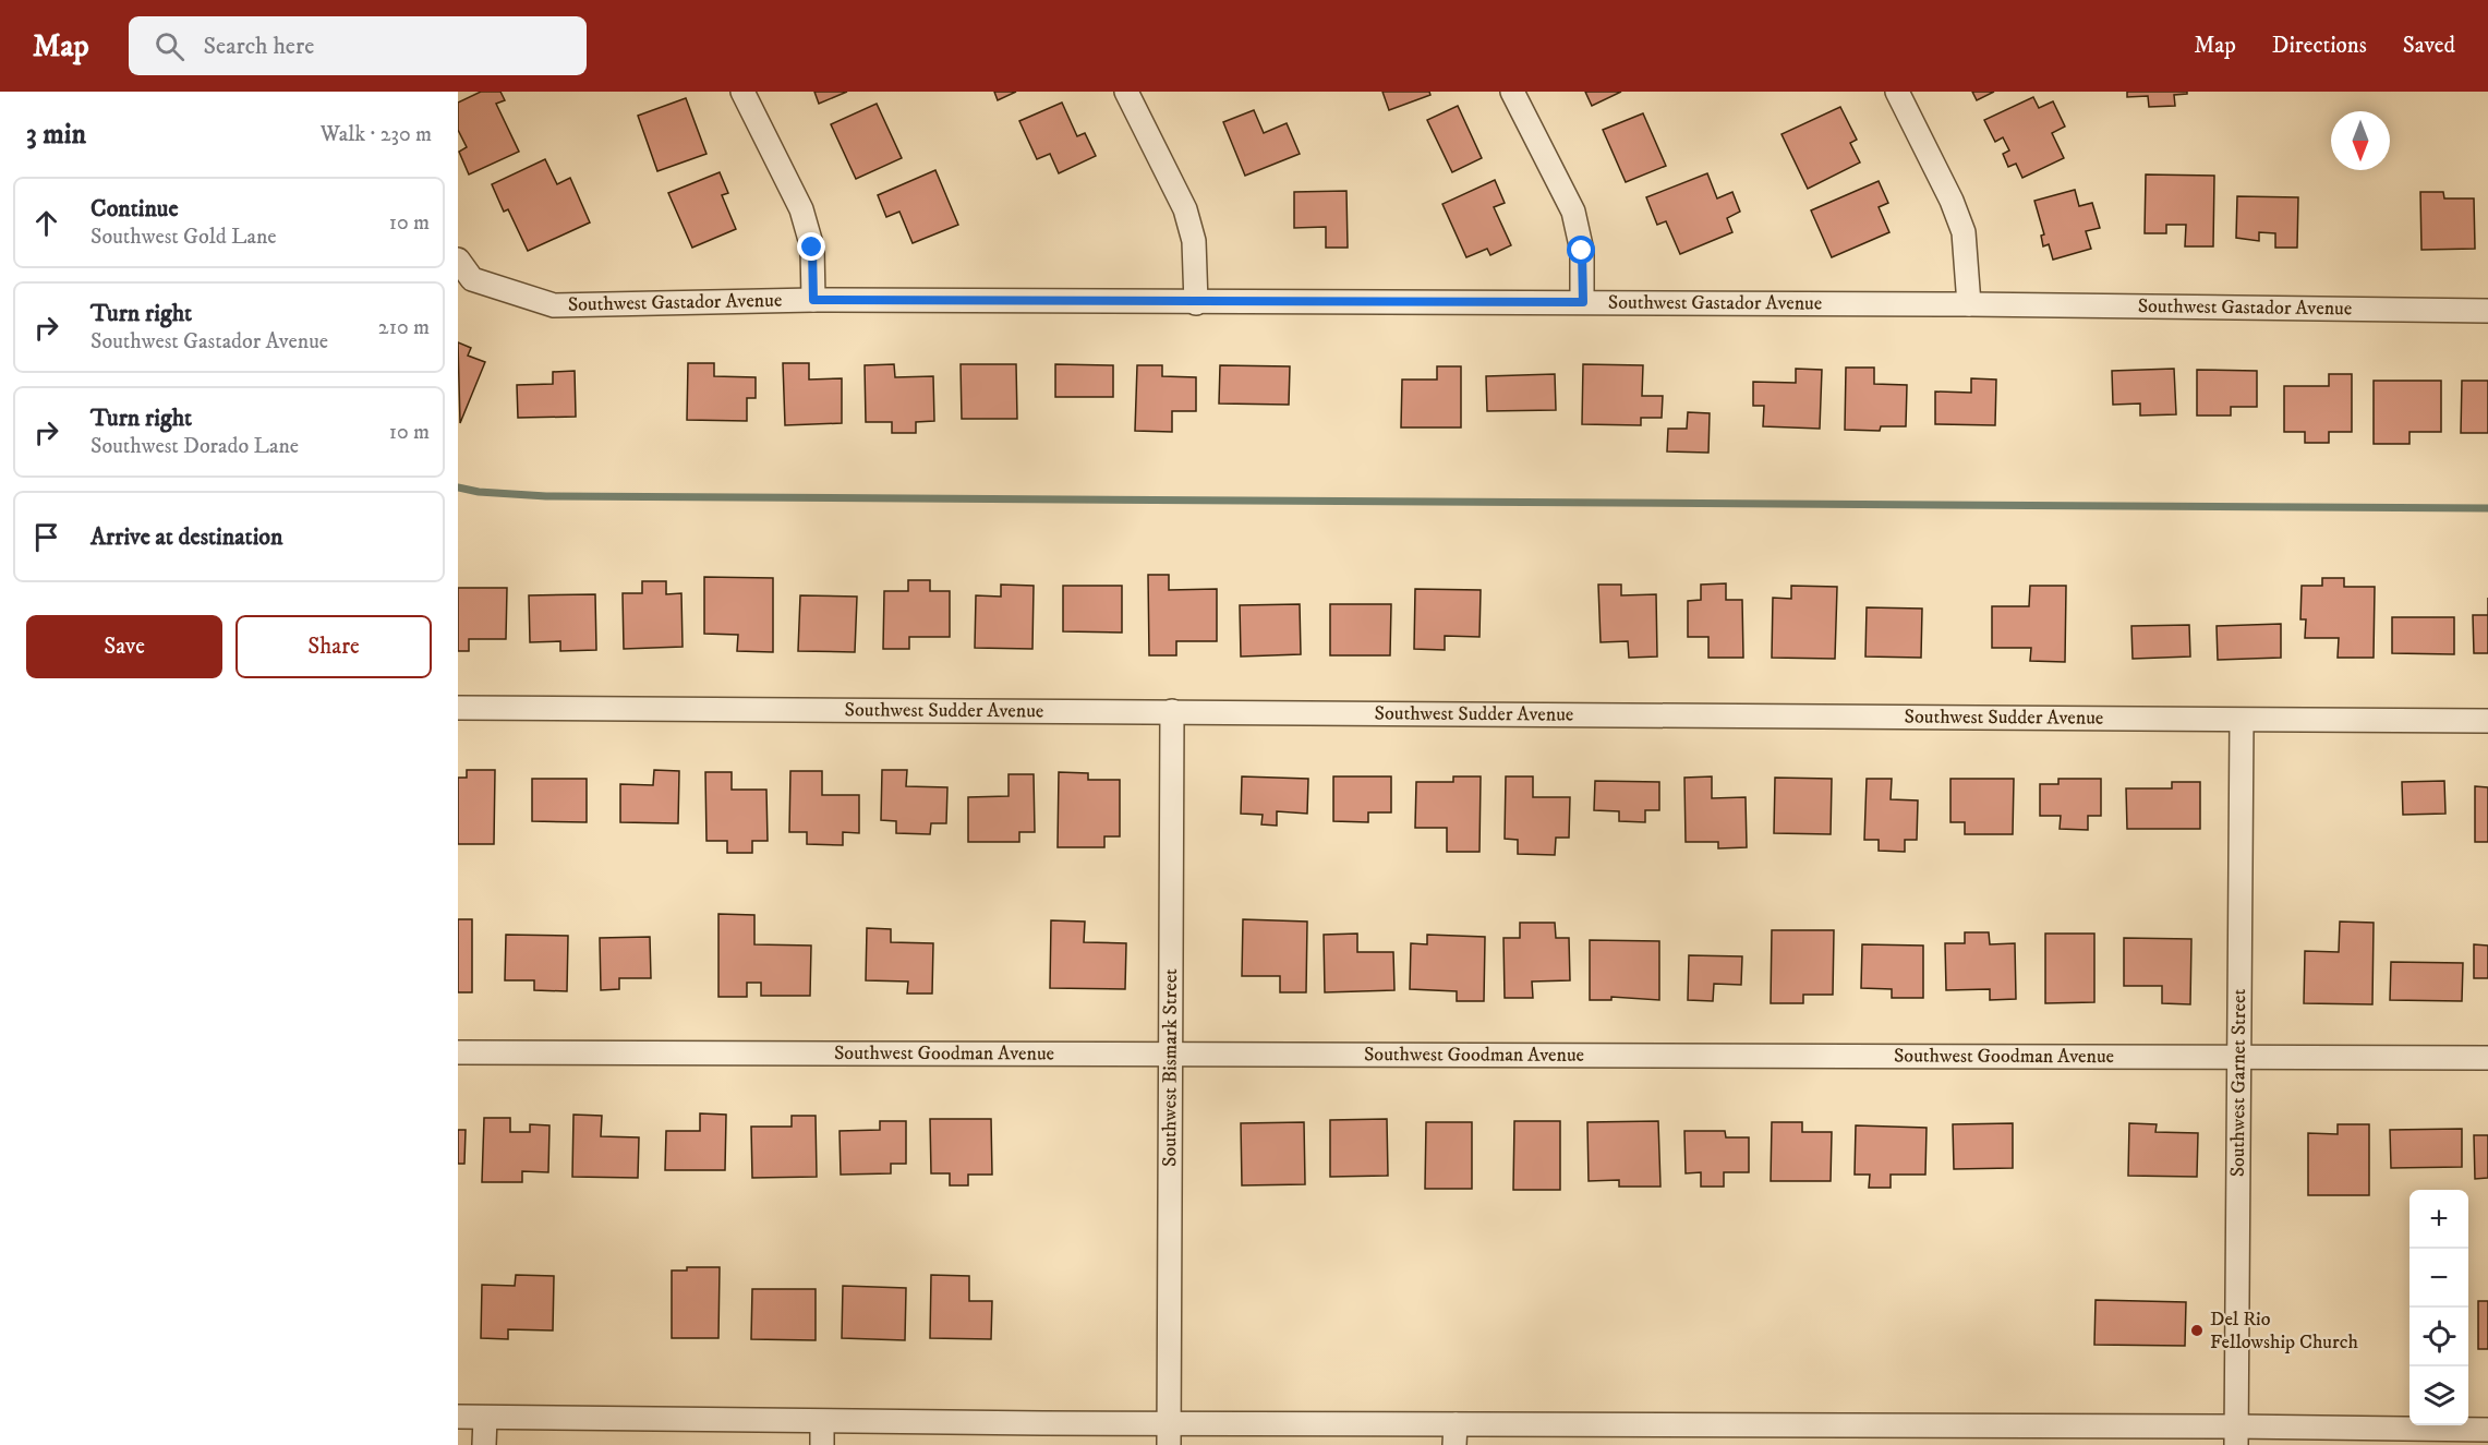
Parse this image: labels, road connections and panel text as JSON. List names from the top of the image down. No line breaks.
{"streets":{"street":["Southwest Gastador Avenue","Southwest Sudder Avenue","Southwest Goodman Avenue","Southwest Bismark Street","Southwest Garnet Street"]},"crossings":[["Southwest Sudder Avenue","Southwest Bismark Street"],["Southwest Sudder Avenue","Southwest Garnet Street"],["Southwest Goodman Avenue","Southwest Bismark Street"],["Southwest Goodman Avenue","Southwest Garnet Street"]],"places":["Del Rio Fellowship Church"],"north":"bottom","page":{"header":"Map","search":"Search here","nav":["Map","Directions","Saved"],"heading":["3 min","Walk · 230 m"],"list":[["Continue","Southwest Gold Lane","10 m"],["Turn right","Southwest Gastador Avenue","210 m"],["Turn right","Southwest Dorado Lane","10 m"],"Arrive at destination"],"buttons":["Save","Share"],"map_buttons":["+","−"]}}
